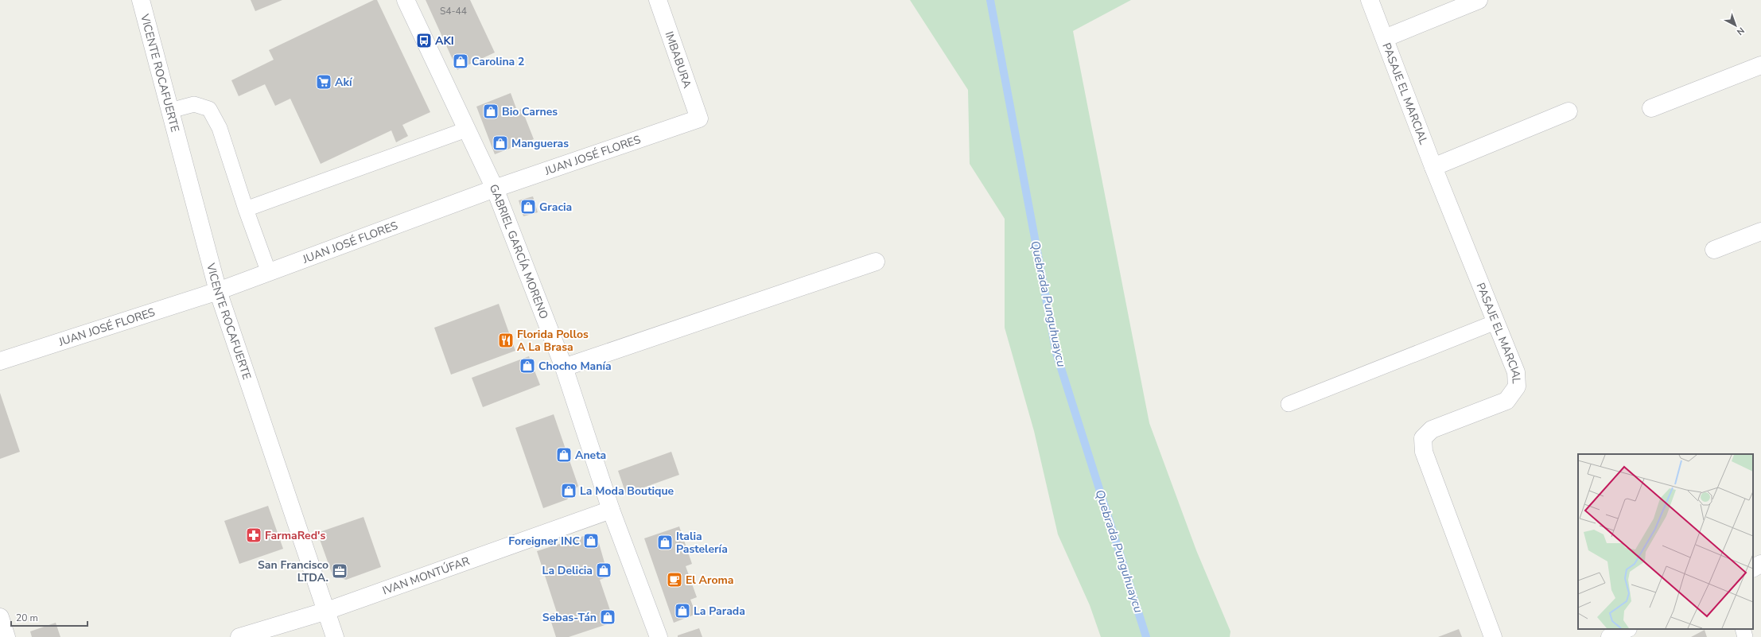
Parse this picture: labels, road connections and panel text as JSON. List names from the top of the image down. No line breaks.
{"streets":{"street":["IMBABURA","VICENTE ROCAFUERTE","PASAJE EL MARCIAL","JUAN JOSÉ FLORES","GABRIEL GARCÍA MORENO","IVAN MONTÚFAR"]},"crossings":[["IMBABURA","JUAN JOSÉ FLORES"],["VICENTE ROCAFUERTE","JUAN JOSÉ FLORES"],["VICENTE ROCAFUERTE","IVAN MONTÚFAR"],["JUAN JOSÉ FLORES","GABRIEL GARCÍA MORENO"],["GABRIEL GARCÍA MORENO","IVAN MONTÚFAR"]],"water":["Quebrada Punguhuaycu"],"places":{"bus stop":["AKI"],"shop":["Carolina 2","Bio Carnes","Mangueras","Gracia","Chocho Manía","Aneta","La Moda Boutique","Foreigner INC","Italia Pastelería","La Delicia","La Parada","Sebas-Tán"],"supermarket":["Akí"],"restaurant":["Florida Pollos A La Brasa"],"pharmacy":["FarmaRed's"],"office":["San Francisco LTDA."],"cafe":["El Aroma"]},"house_numbers":["S4-44"],"scale_bar":"20 m","north":"bottom right"}
